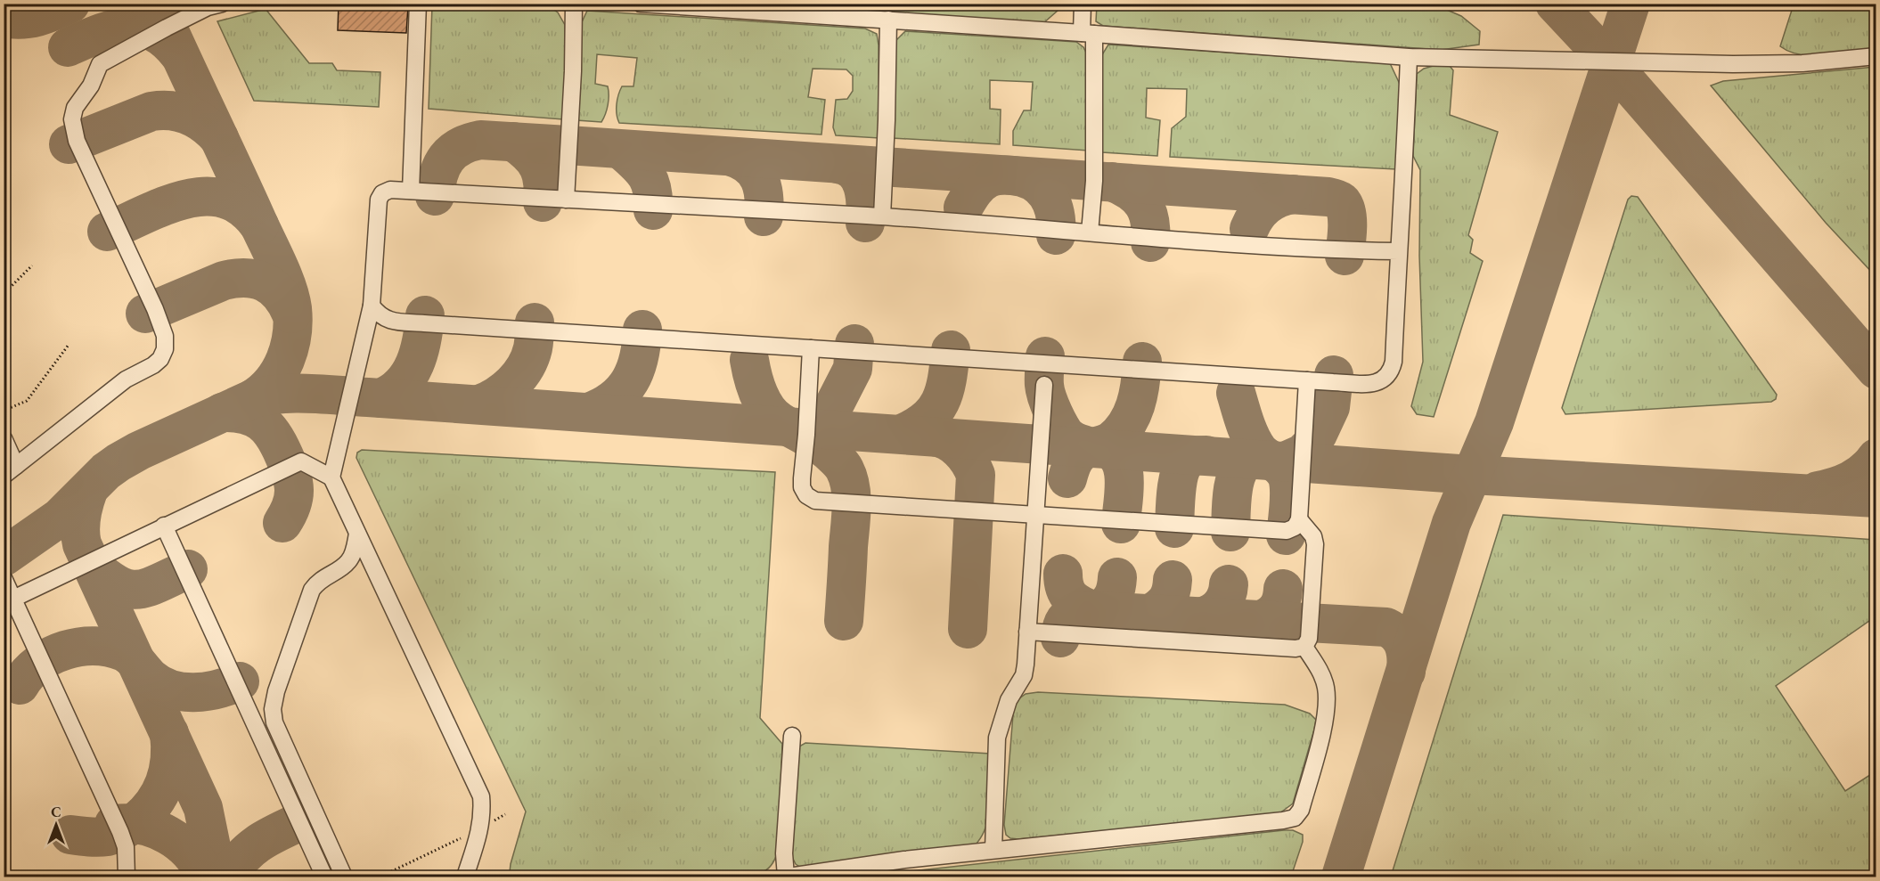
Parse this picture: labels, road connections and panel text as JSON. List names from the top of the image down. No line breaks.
{"north":"top"}
